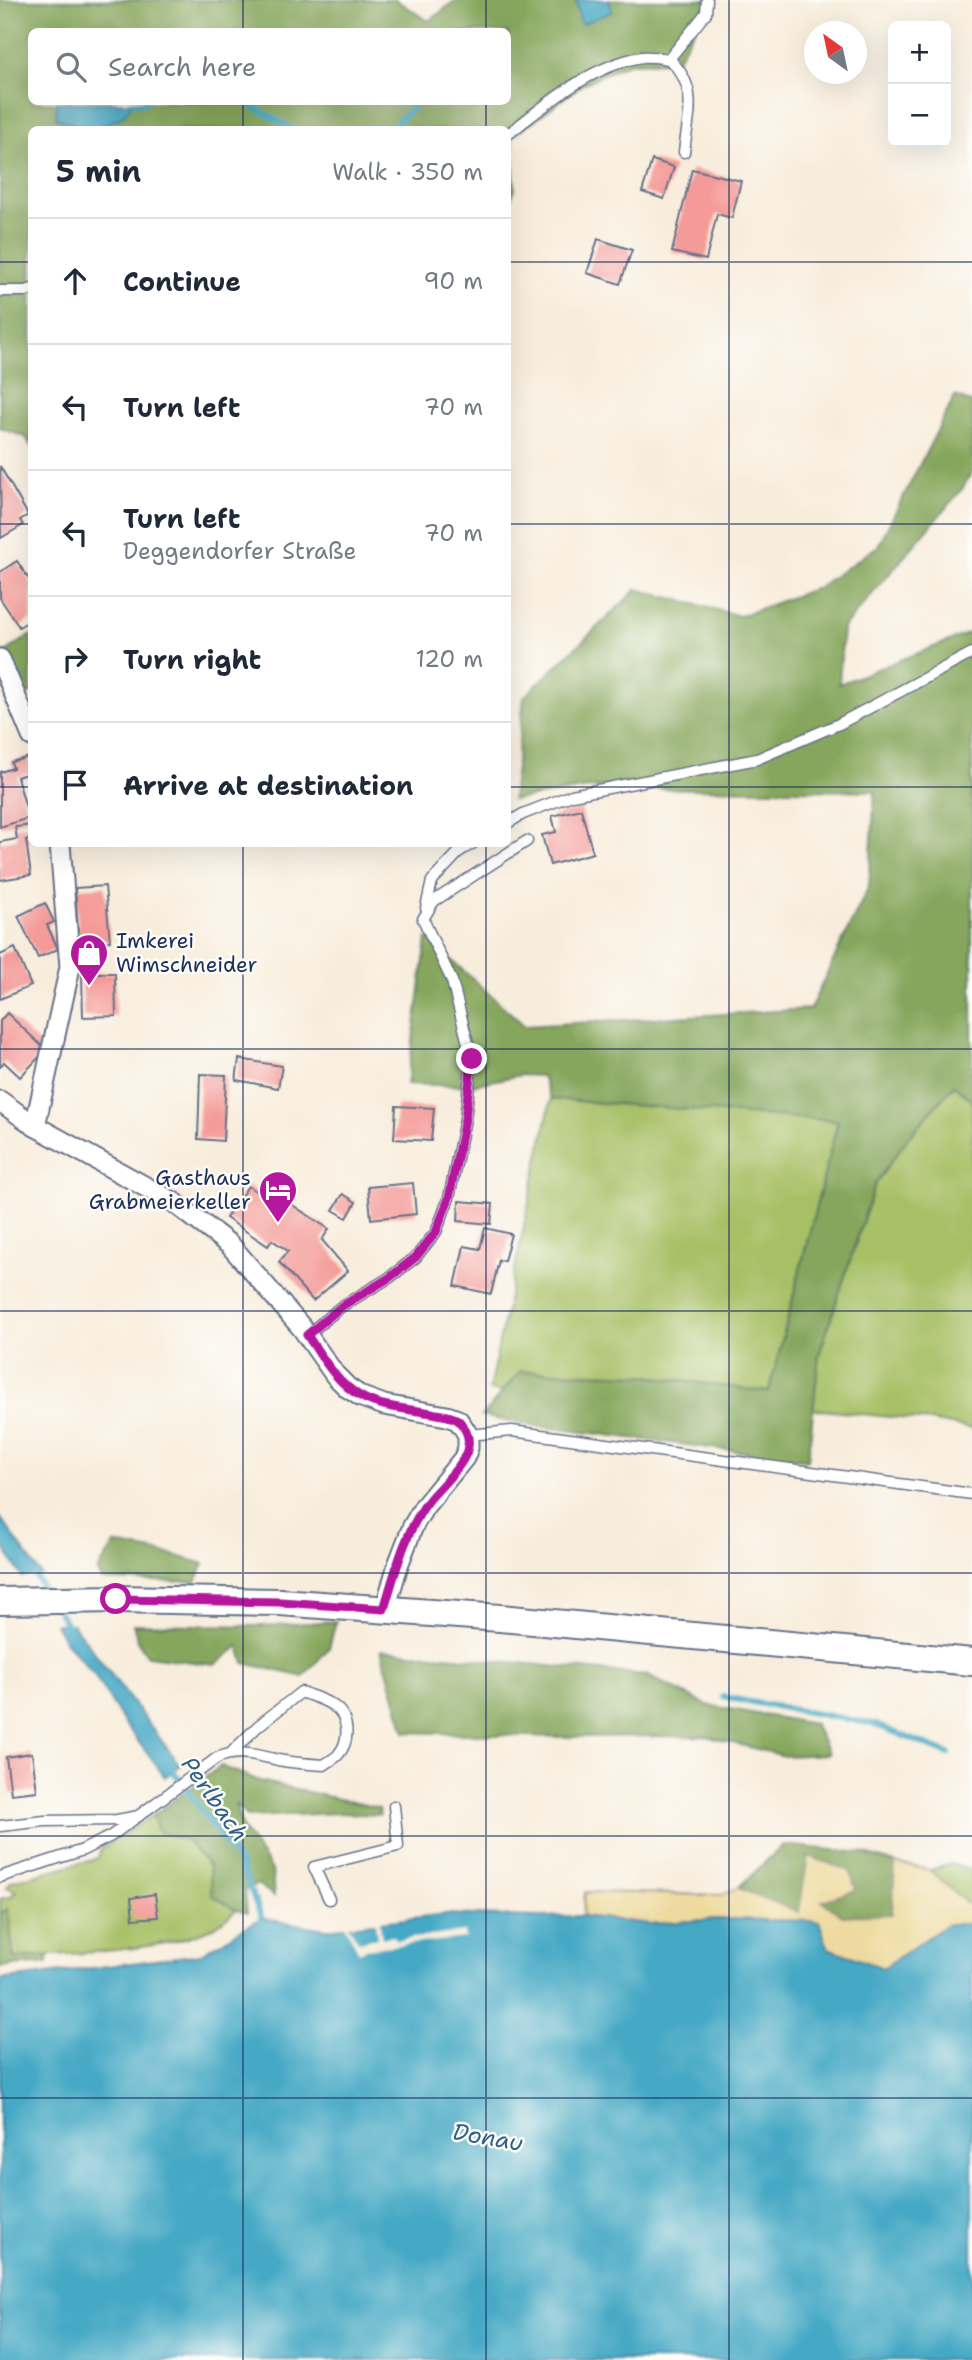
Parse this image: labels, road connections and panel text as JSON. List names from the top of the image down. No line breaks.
{"water":["Perlbach","Donau"],"places":{"shop":["Imkerei Wimschneider"],"hotel":["Gasthaus Grabmeierkeller"]},"north":"top left","page":{"map_buttons":["+","−"],"search":"Search here","heading":["5 min","Walk · 350 m"],"list":[["Continue","90 m"],["Turn left","70 m"],["Turn left","Deggendorfer Straße","70 m"],["Turn right","120 m"],"Arrive at destination"]}}
